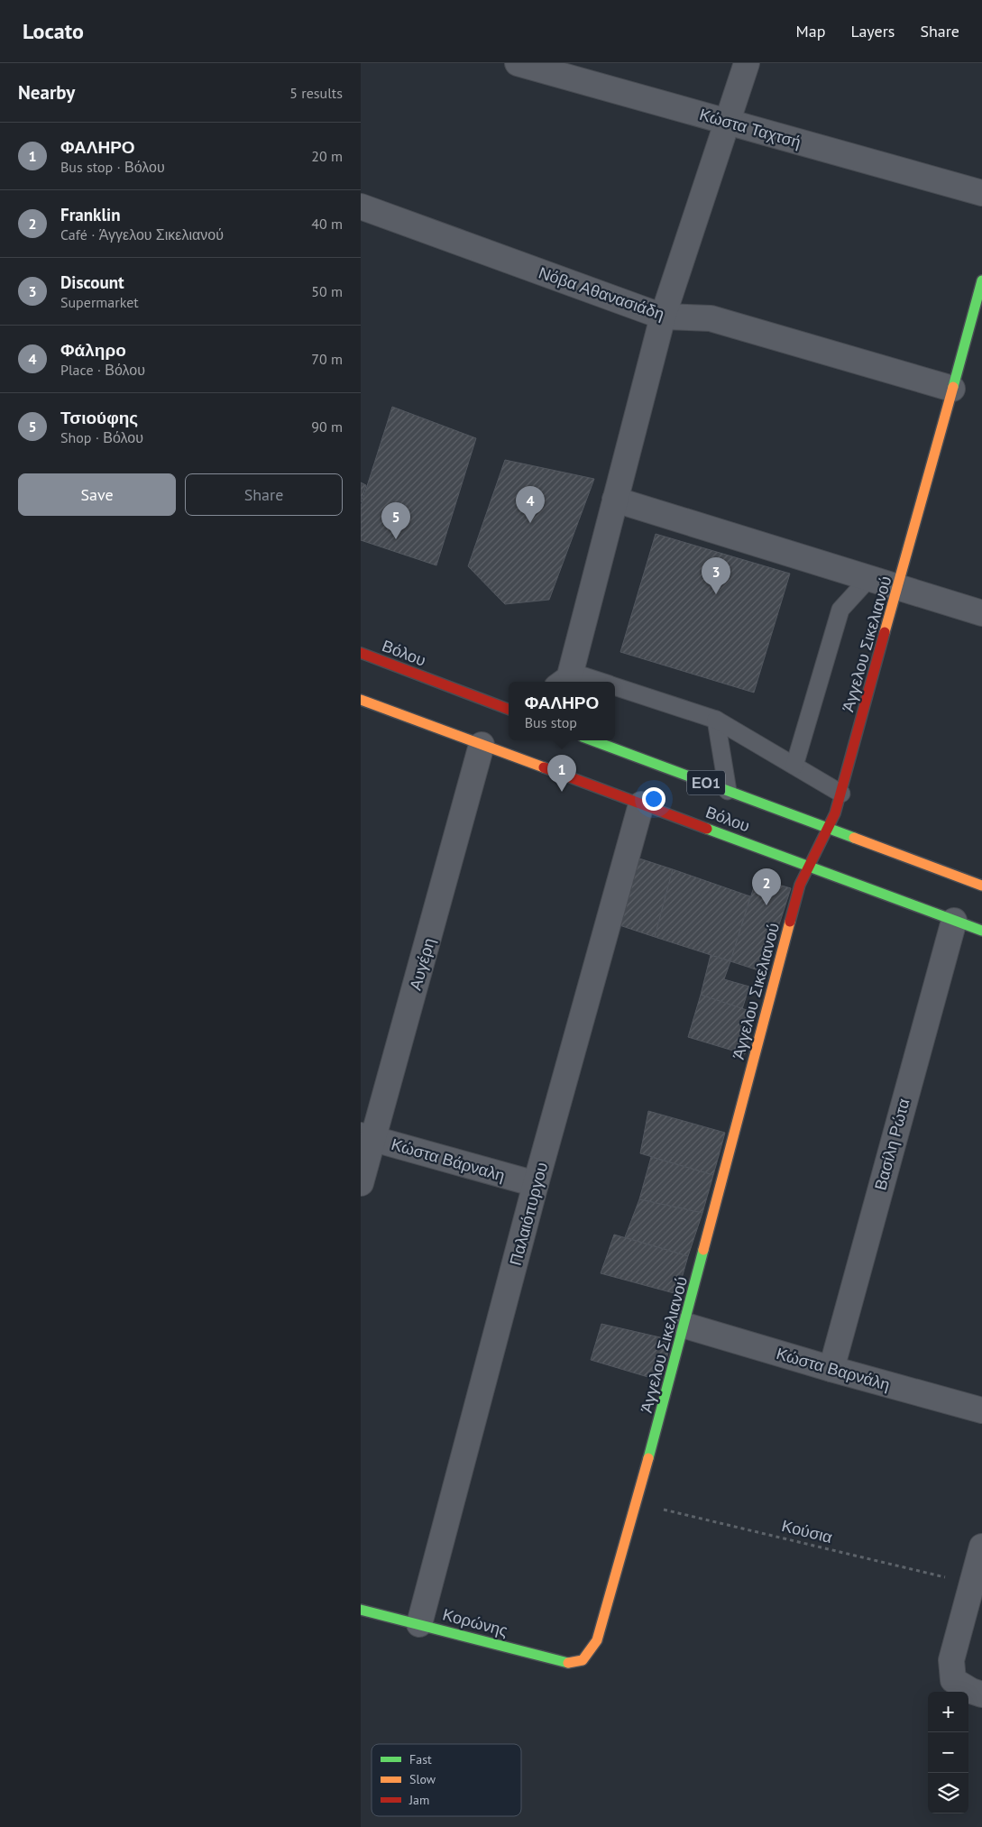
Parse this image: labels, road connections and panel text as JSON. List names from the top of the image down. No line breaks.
{"streets":{"street":["Κώστα Ταχτσή","Νόβα Αθανασιάδη","Άγγελου Σικελιανού","Βόλου","ΕΟ1","Αυγέρη","Βασίλη Ρώτα","Κώστα Βάρναλη","Παλαιόπυργου","Κώστα Βαρνάλη","Κορώνης"],"path":["Κούσια"]},"crossings":[["Νόβα Αθανασιάδη","Άγγελου Σικελιανού"],["Άγγελου Σικελιανού","Βόλου"],["Άγγελου Σικελιανού","Κώστα Βαρνάλη"],["Άγγελου Σικελιανού","Κούσια"],["Άγγελου Σικελιανού","Κορώνης"],["Βόλου","Αυγέρη"],["Βόλου","Βασίλη Ρώτα"],["Βόλου","Παλαιόπυργου"],["Αυγέρη","Κώστα Βάρναλη"],["Βασίλη Ρώτα","Κώστα Βαρνάλη"],["Κώστα Βάρναλη","Παλαιόπυργου"],["Παλαιόπυργου","Κορώνης"]],"legend":["Fast","Slow","Jam"],"page":{"header":"Locato","nav":["Map","Layers","Share"],"heading":["Nearby","5 results"],"list":[{"mark":"1","name":"ΦΑΛΗΡΟ","note":"Bus stop · Βόλου","value":"20 m"},{"mark":"2","name":"Franklin","note":"Café · Άγγελου Σικελιανού","value":"40 m"},{"mark":"3","name":"Discount","note":"Supermarket","value":"50 m"},{"mark":"4","name":"Φάληρο","note":"Place · Βόλου","value":"70 m"},{"mark":"5","name":"Τσιούφης","note":"Shop · Βόλου","value":"90 m"}],"buttons":["Save","Share"],"pins":["4","5","3","1","2"],"popup":["ΦΑΛΗΡΟ","Bus stop"],"map_buttons":["+","−"]}}
